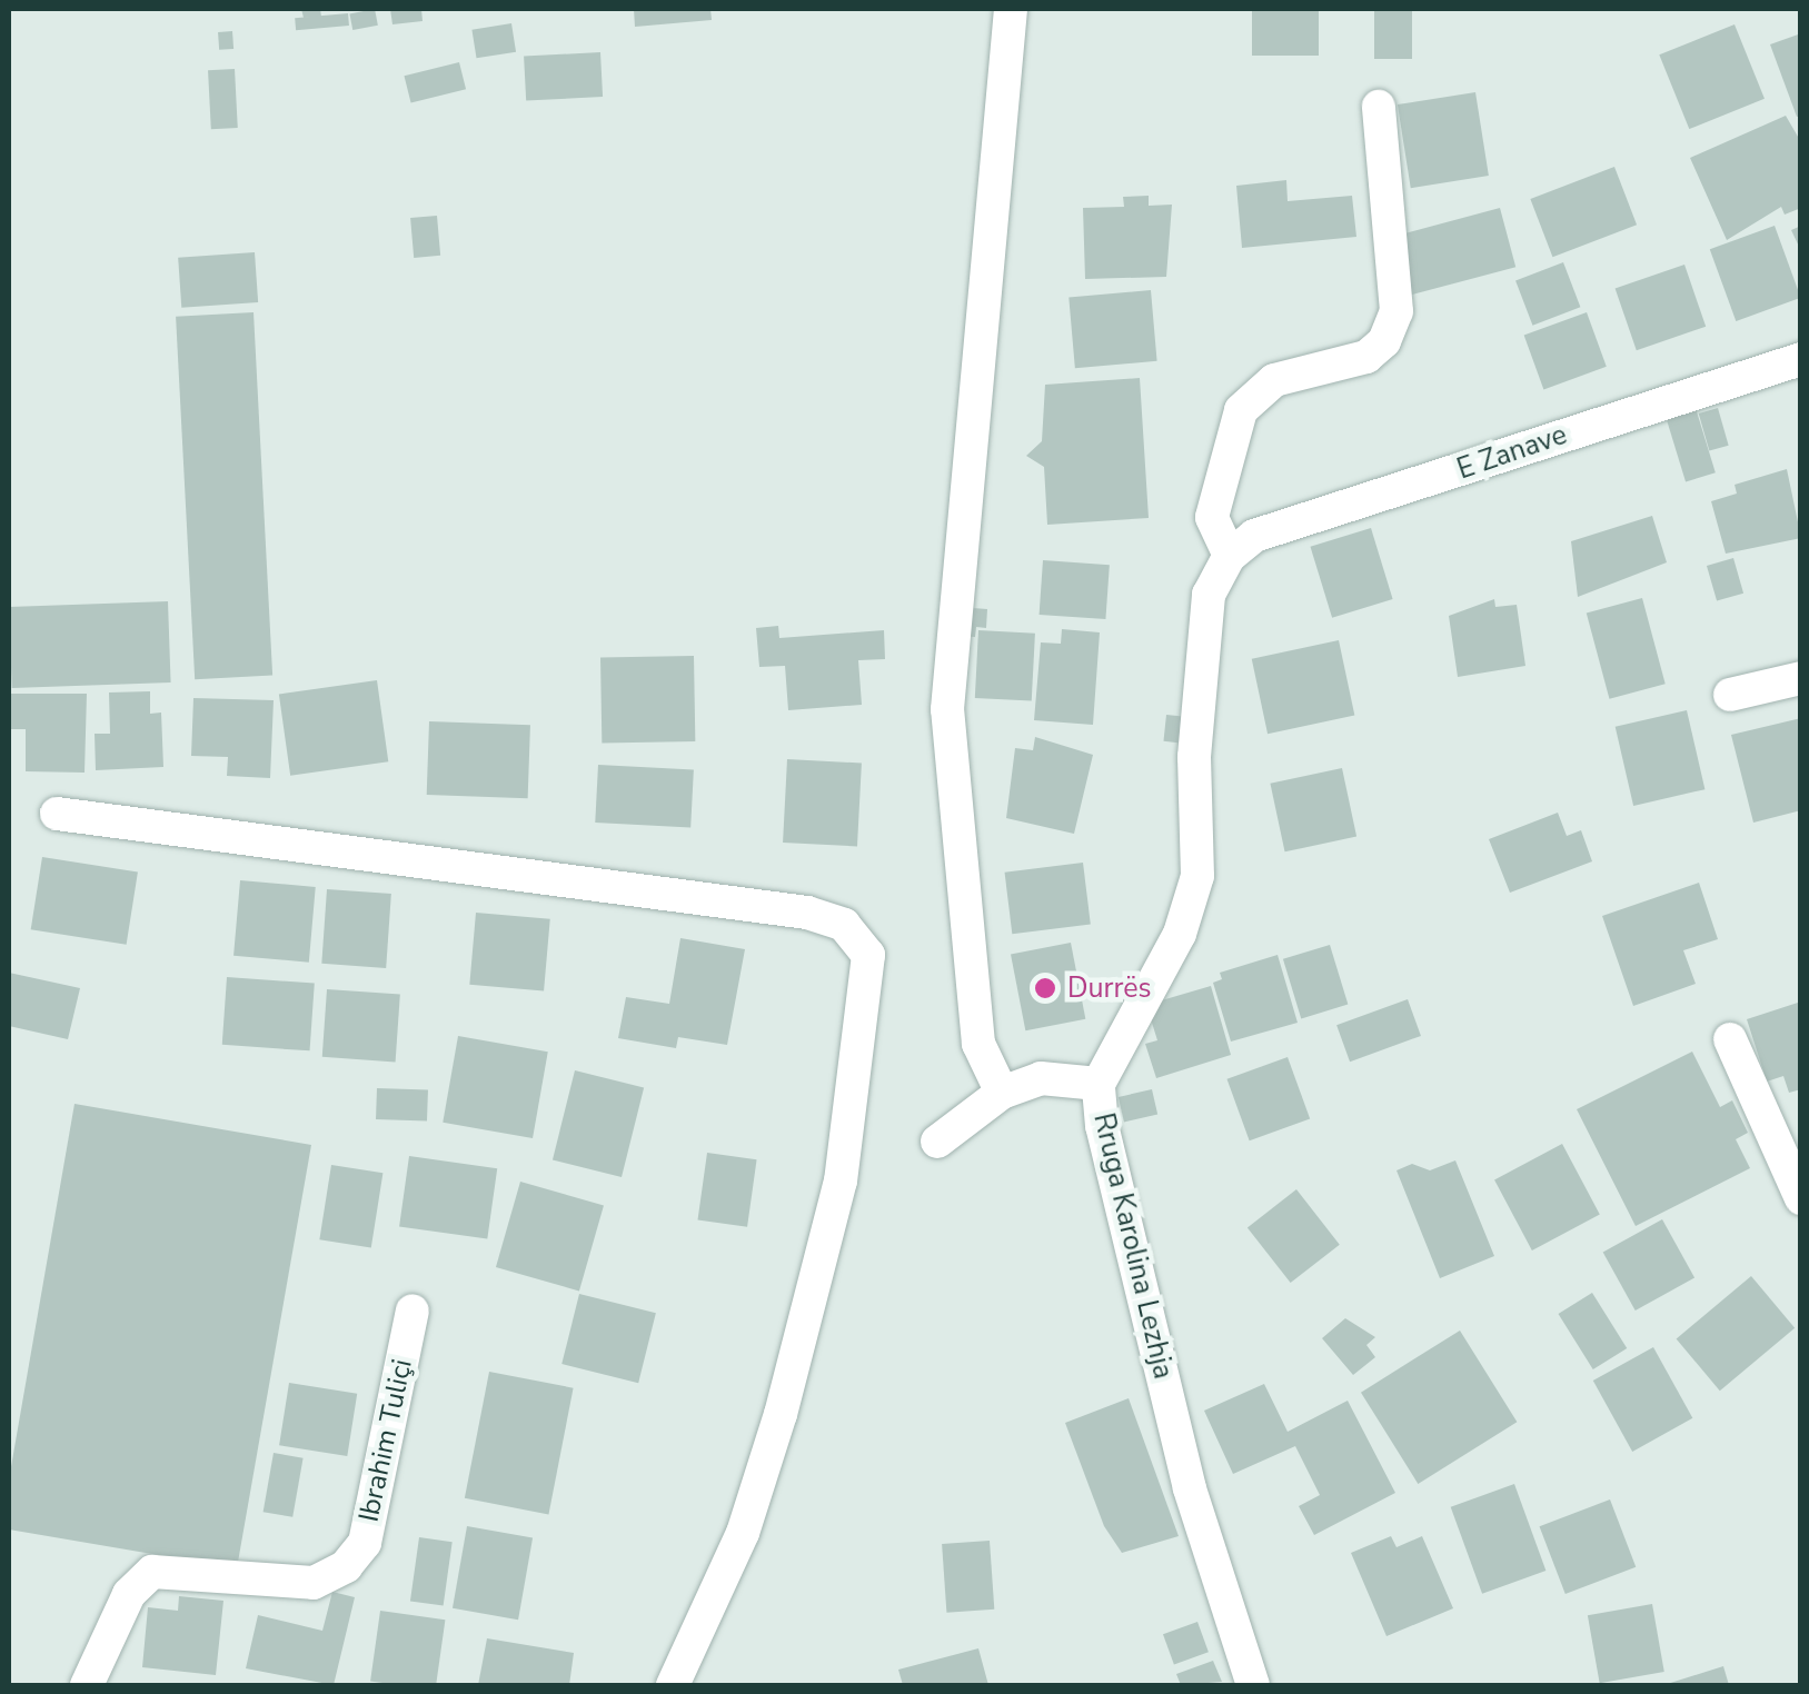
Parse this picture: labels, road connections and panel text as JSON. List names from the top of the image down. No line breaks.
{"streets":{"street":["E Zanave","Rruga Karolina Lezhja","Ibrahim Tuliçi"]},"crossings":[["E Zanave","Rruga Karolina Lezhja"]],"places":["Durrës"]}
